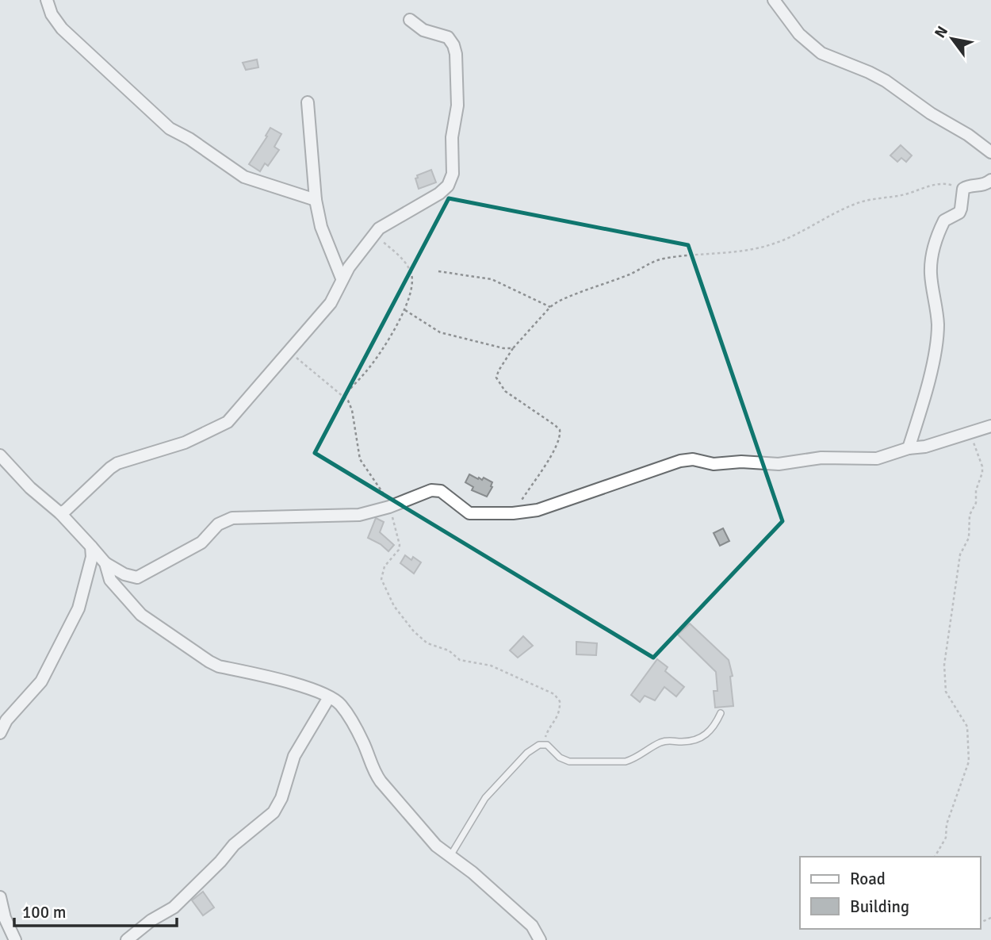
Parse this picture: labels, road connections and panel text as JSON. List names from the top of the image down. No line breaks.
{"legend":["Road","Building"],"scale_bar":"100 m","north":"top left"}
